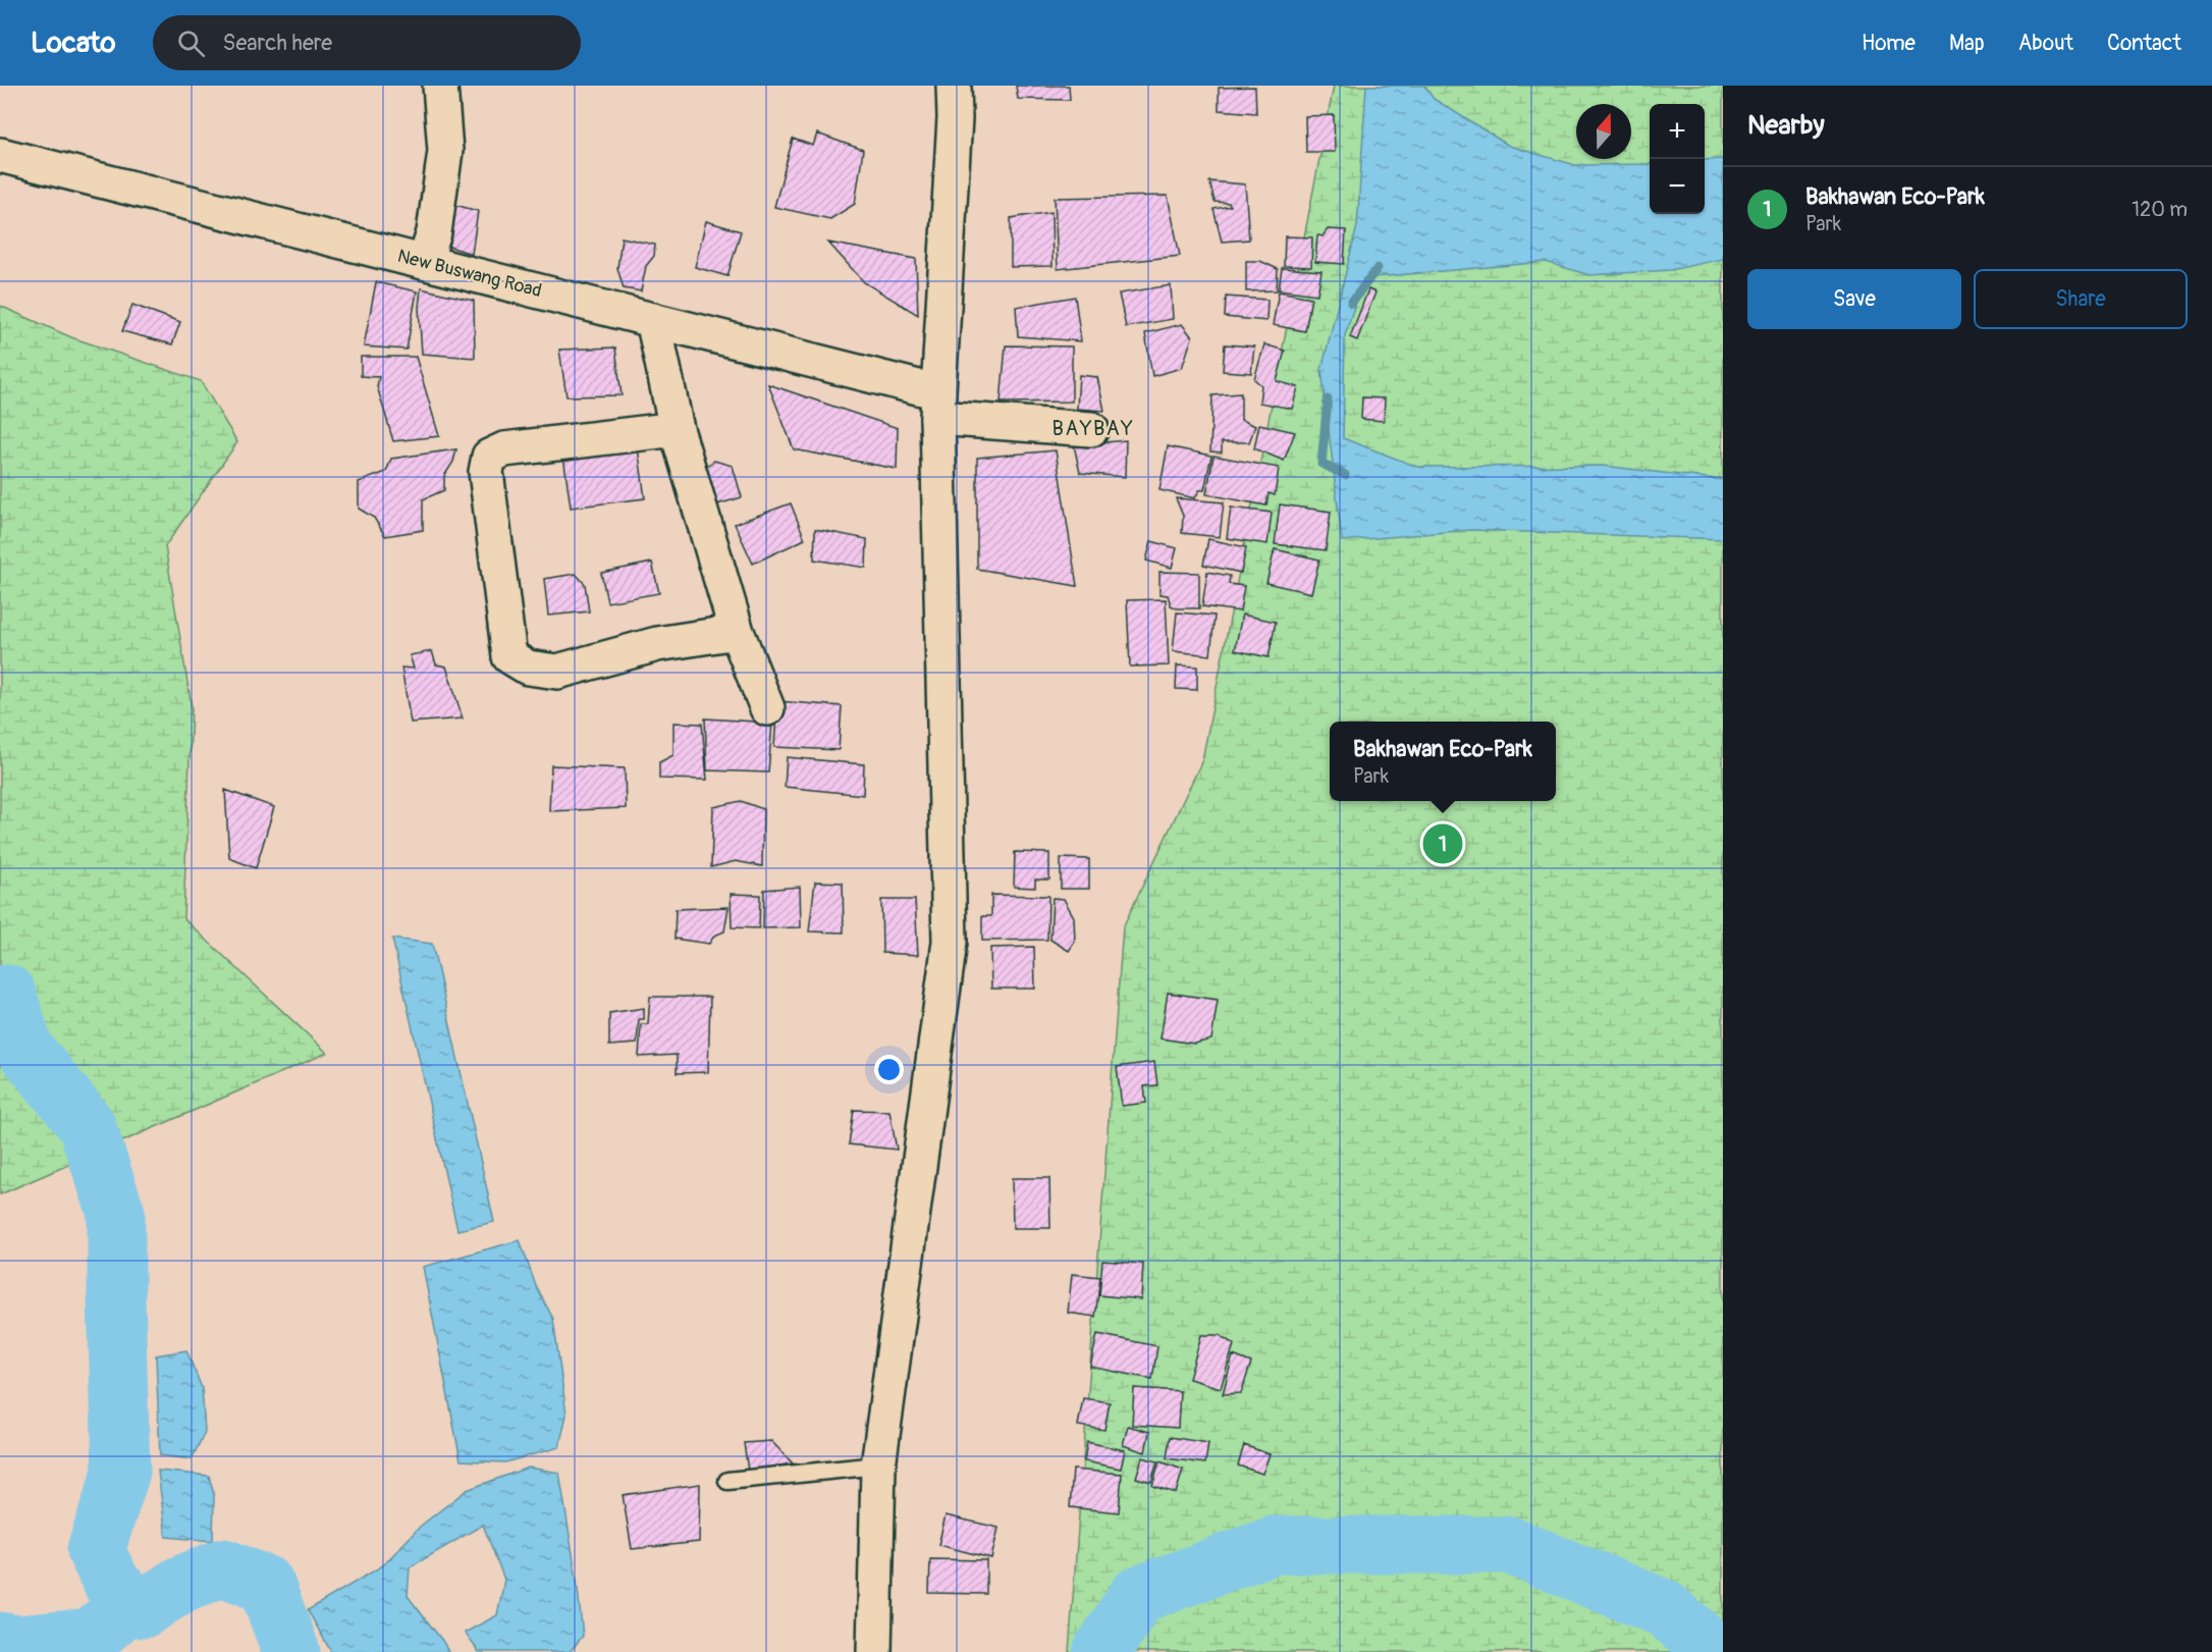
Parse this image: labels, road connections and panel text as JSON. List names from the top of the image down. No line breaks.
{"streets":{"street":["New Buswang Road"]},"districts":["BAYBAY"],"north":"top","page":{"header":"Locato","search":"Search here","nav":["Home","Map","About","Contact"],"heading":"Nearby","map_buttons":["+","−"],"list":[{"mark":"1","name":"Bakhawan Eco-Park","note":"Park","value":"120 m"}],"buttons":["Save","Share"],"popup":["Bakhawan Eco-Park","Park"],"pins":"1"}}
